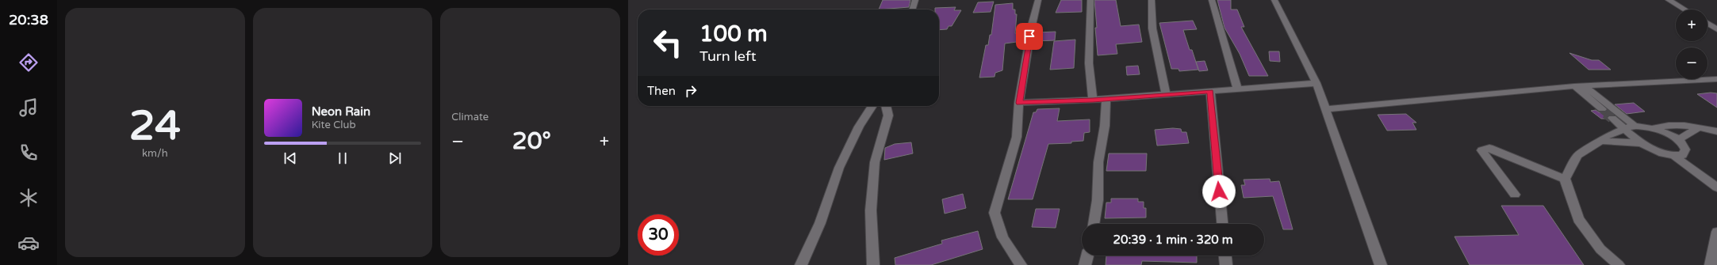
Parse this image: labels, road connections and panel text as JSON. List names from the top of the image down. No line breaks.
{"page":{"tabs":"20:38","tile":[["24","km/h"],"Climate"],"map_buttons":["+","−"],"turn":["100 m","Turn left"],"then":"Then","song":["Neon Rain","Kite Club"],"heat":["−","20°","+"],"limit":"30","trip":"20:39 · 1 min · 320 m"}}
